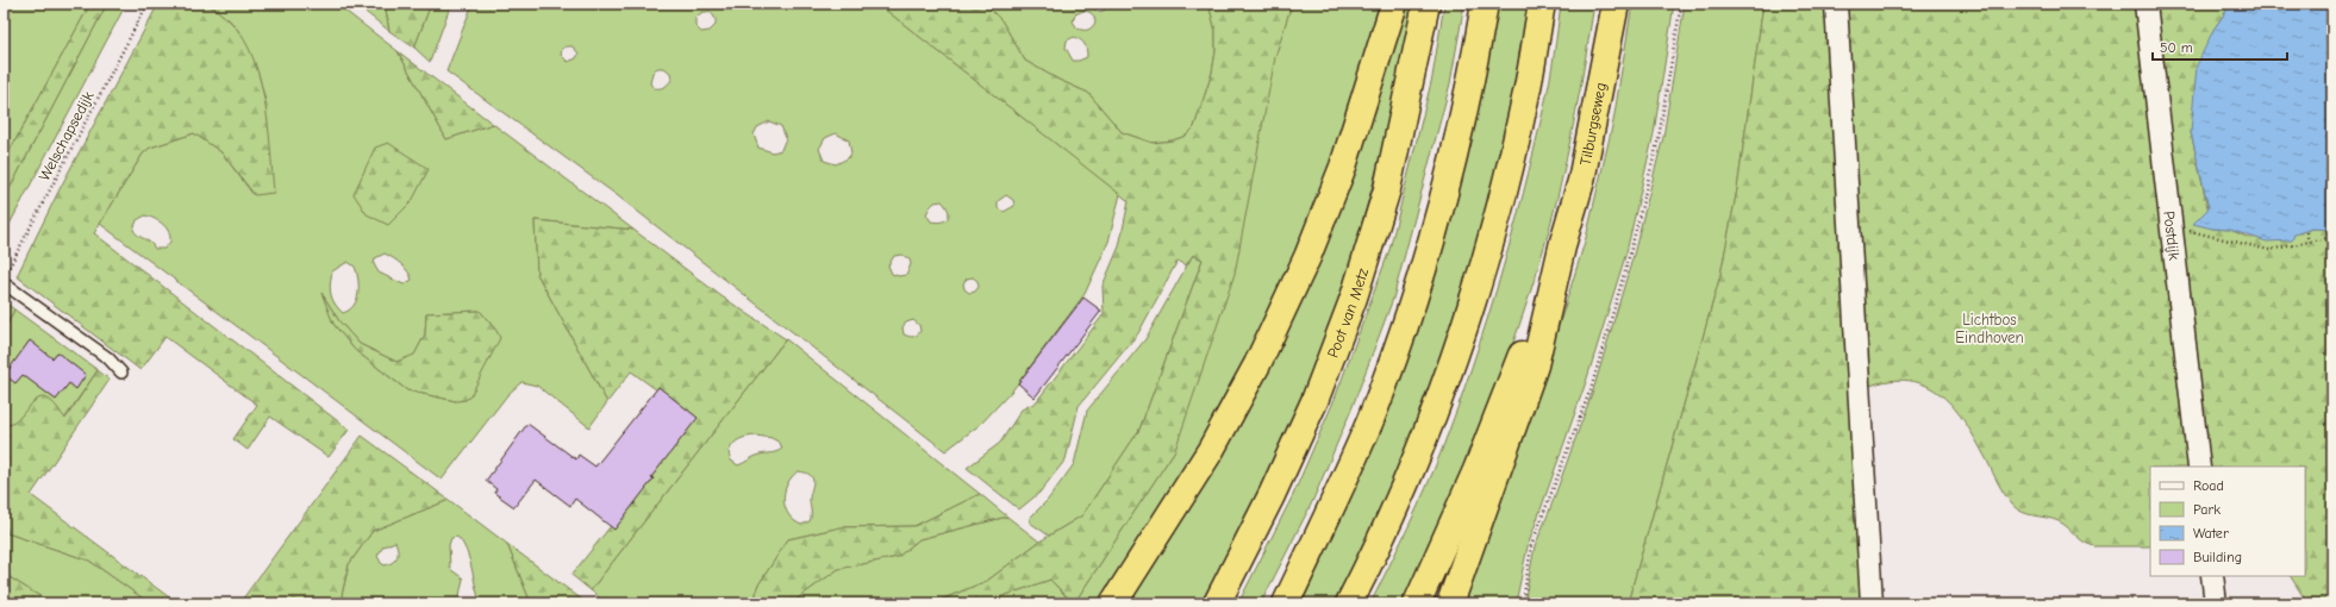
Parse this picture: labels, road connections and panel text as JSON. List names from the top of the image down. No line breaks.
{"streets":{"highway":["Tilburgseweg","Poot van Metz"],"street":["Postdijk"],"path":["Welschapsedijk"]},"parks":["Lichtbos Eindhoven"],"legend":["Road","Park","Water","Building"],"scale_bar":"50 m"}
